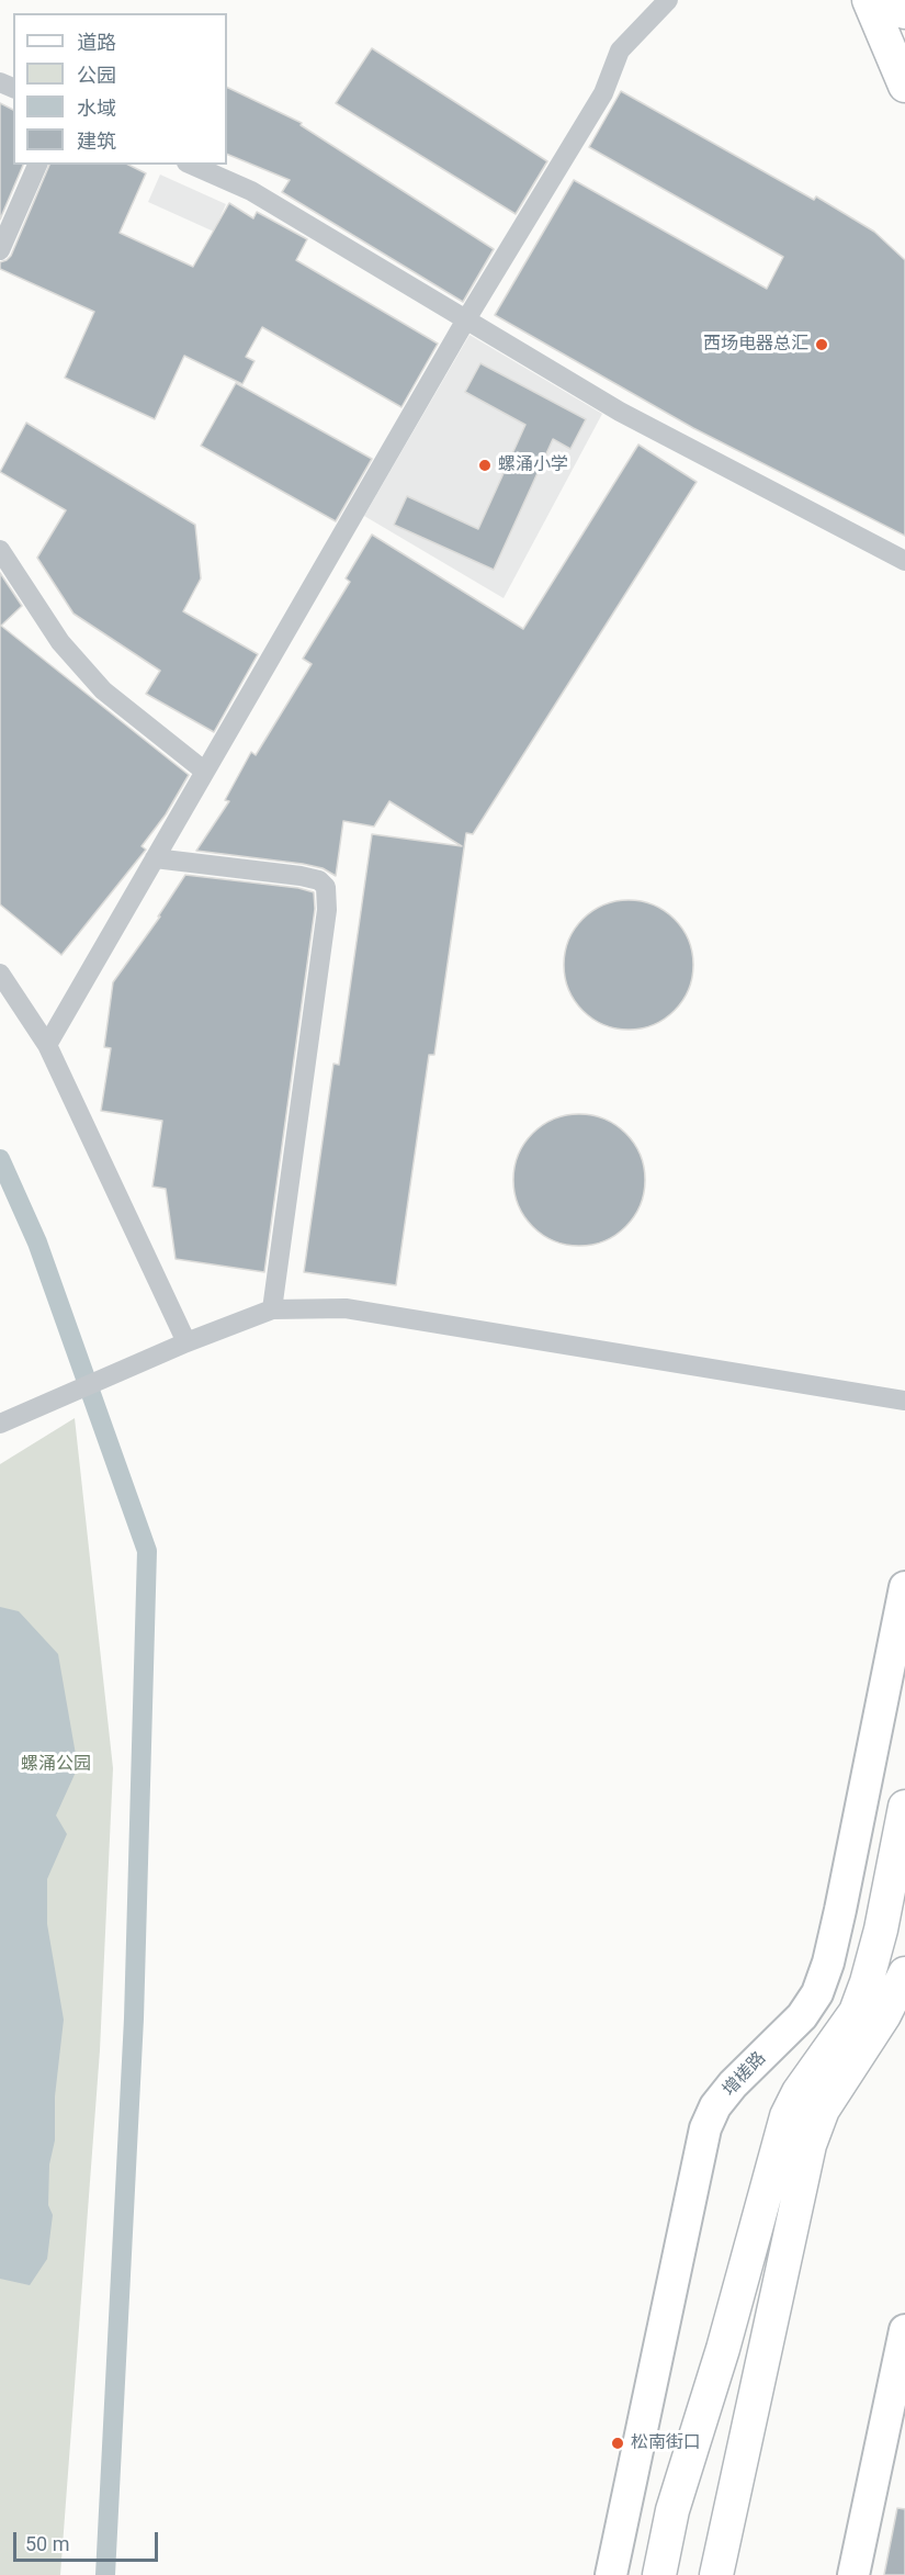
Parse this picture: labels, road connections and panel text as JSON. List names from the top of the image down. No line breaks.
{"streets":{"main road":["增槎路"]},"parks":["螺涌公园"],"places":["西场电器总汇","螺涌小学","松南街口"],"legend":["道路","公园","水域","建筑"],"scale_bar":"50 m"}
